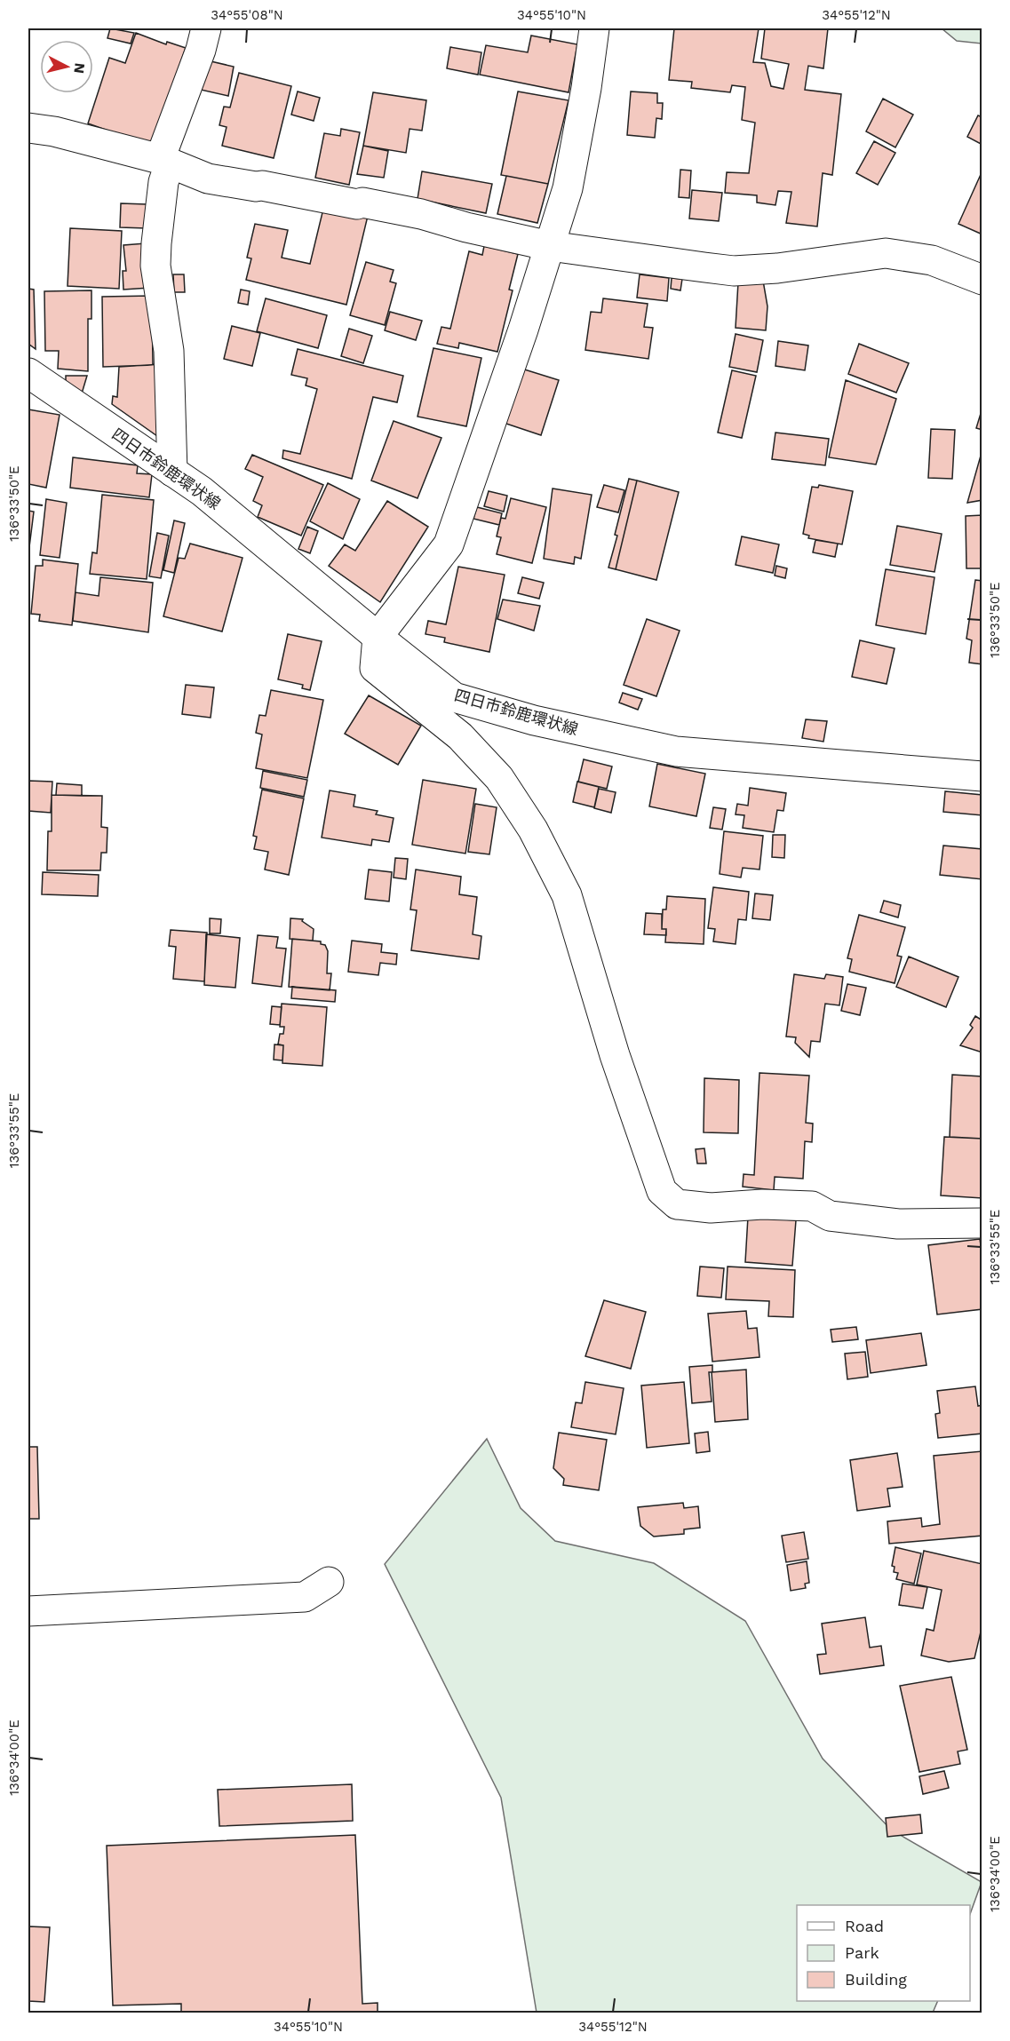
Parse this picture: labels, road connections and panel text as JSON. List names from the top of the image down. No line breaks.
{"streets":{"street":["四日市鈴鹿環状線"]},"legend":["Road","Park","Building"],"north":"right","coordinates":["34°55'08\"N","34°55'10\"N","34°55'12\"N","136°33'50\"E","136°33'55\"E","136°34'00\"E"]}
